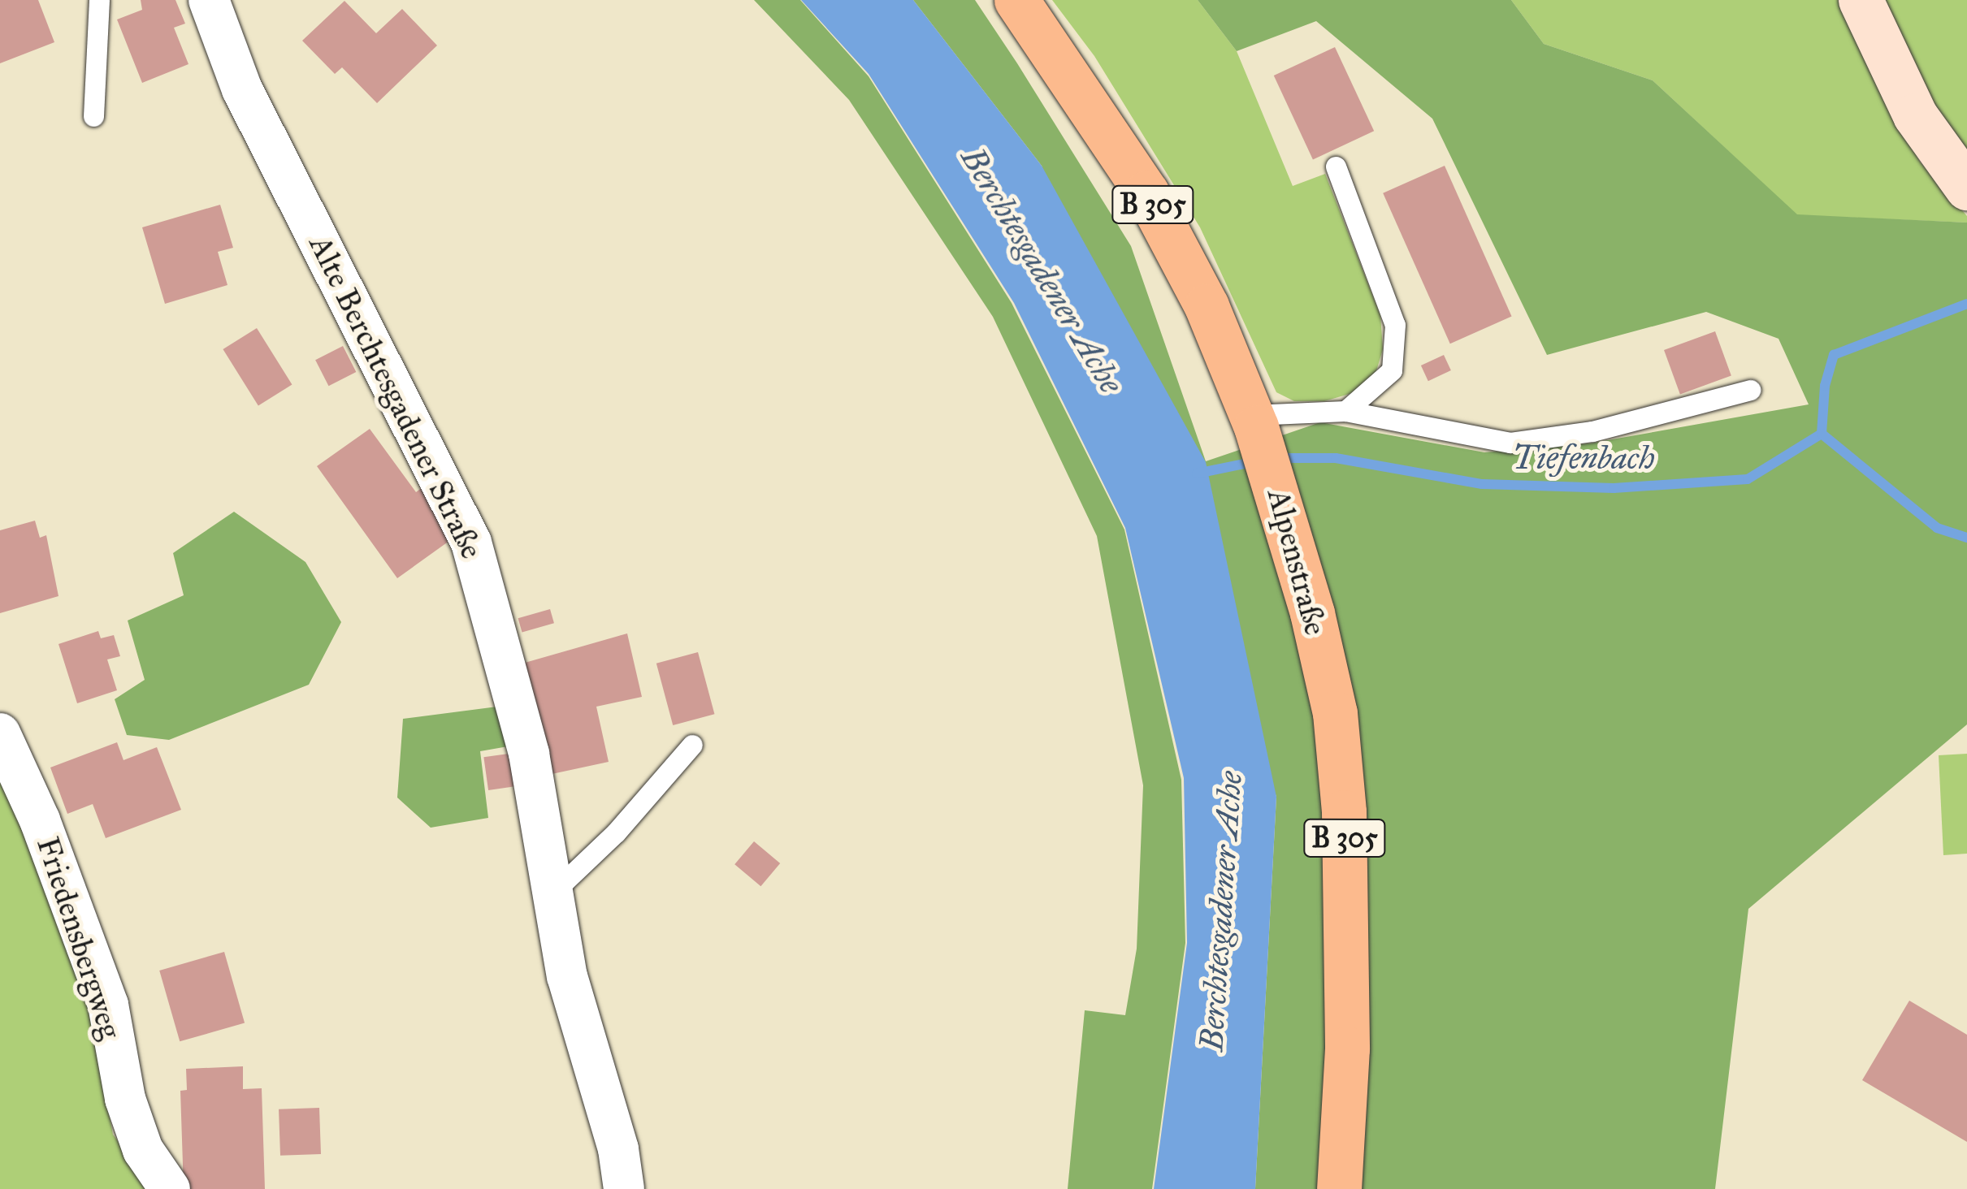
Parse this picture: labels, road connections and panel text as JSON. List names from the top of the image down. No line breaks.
{"streets":{"main road":["B 305","Alpenstraße"],"street":["Alte Berchtesgadener Straße","Friedensbergweg"]},"water":["Berchtesgadener Ache","Tiefenbach"]}
